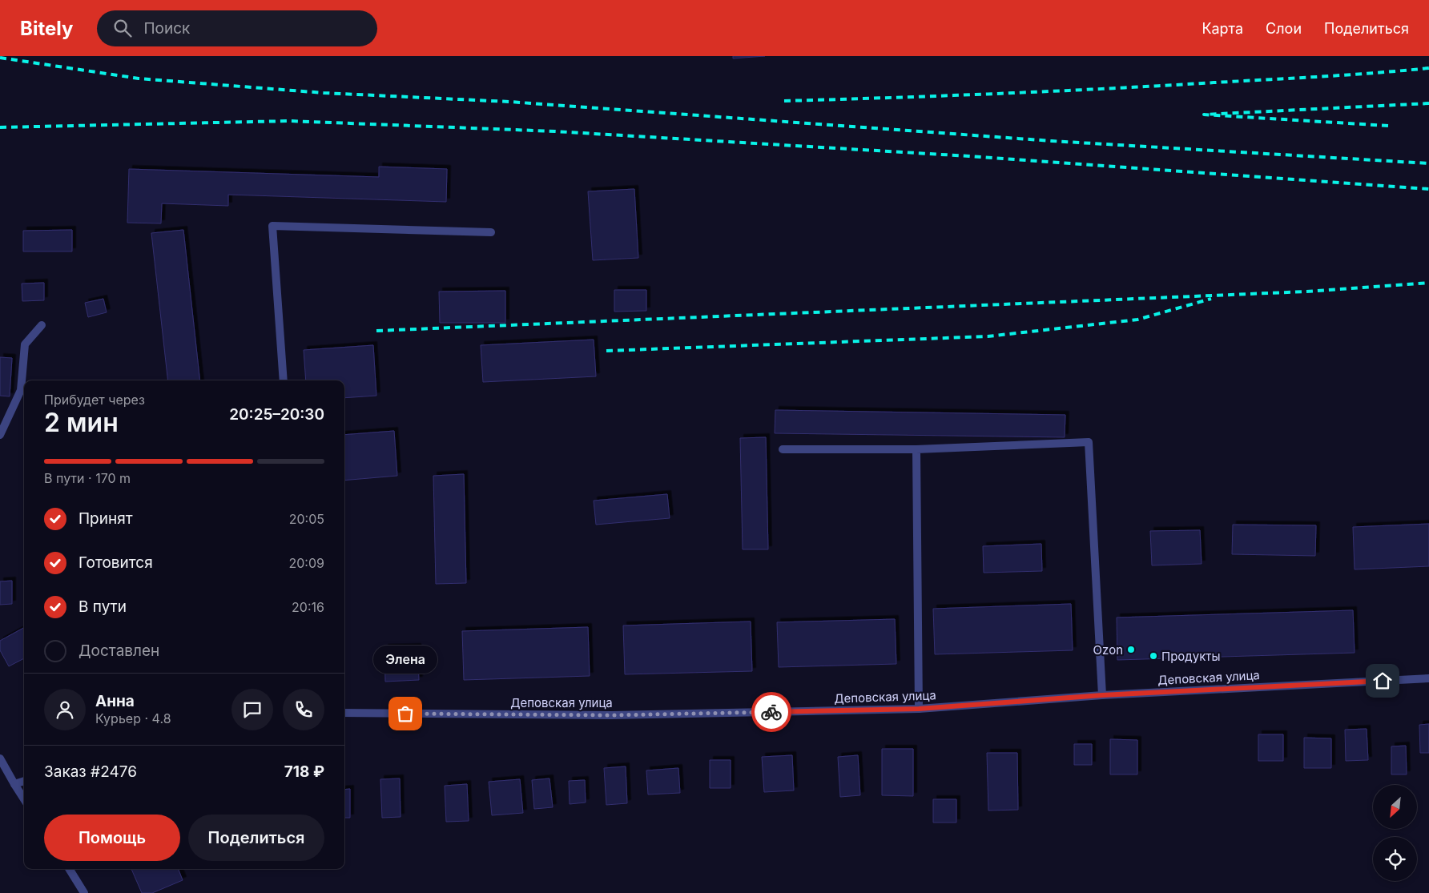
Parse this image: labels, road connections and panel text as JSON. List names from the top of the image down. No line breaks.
{"streets":{"street":["Деповская улица"]},"places":["Ozon","Продукты","Элена"],"north":"bottom left","page":{"header":"Bitely","search":"Поиск","nav":["Карта","Слои","Поделиться"],"heading":["2 мин","Прибудет через","20:25–20:30"],"panel":["Анна","Курьер · 4.8","Заказ #2476","718 ₽"],"bar":"В пути · 170 m","list":[["Принят","20:05"],["Готовится","20:09"],["В пути","20:16"],"Доставлен"],"bubble":"Элена","buttons":["Помощь","Поделиться"]}}
